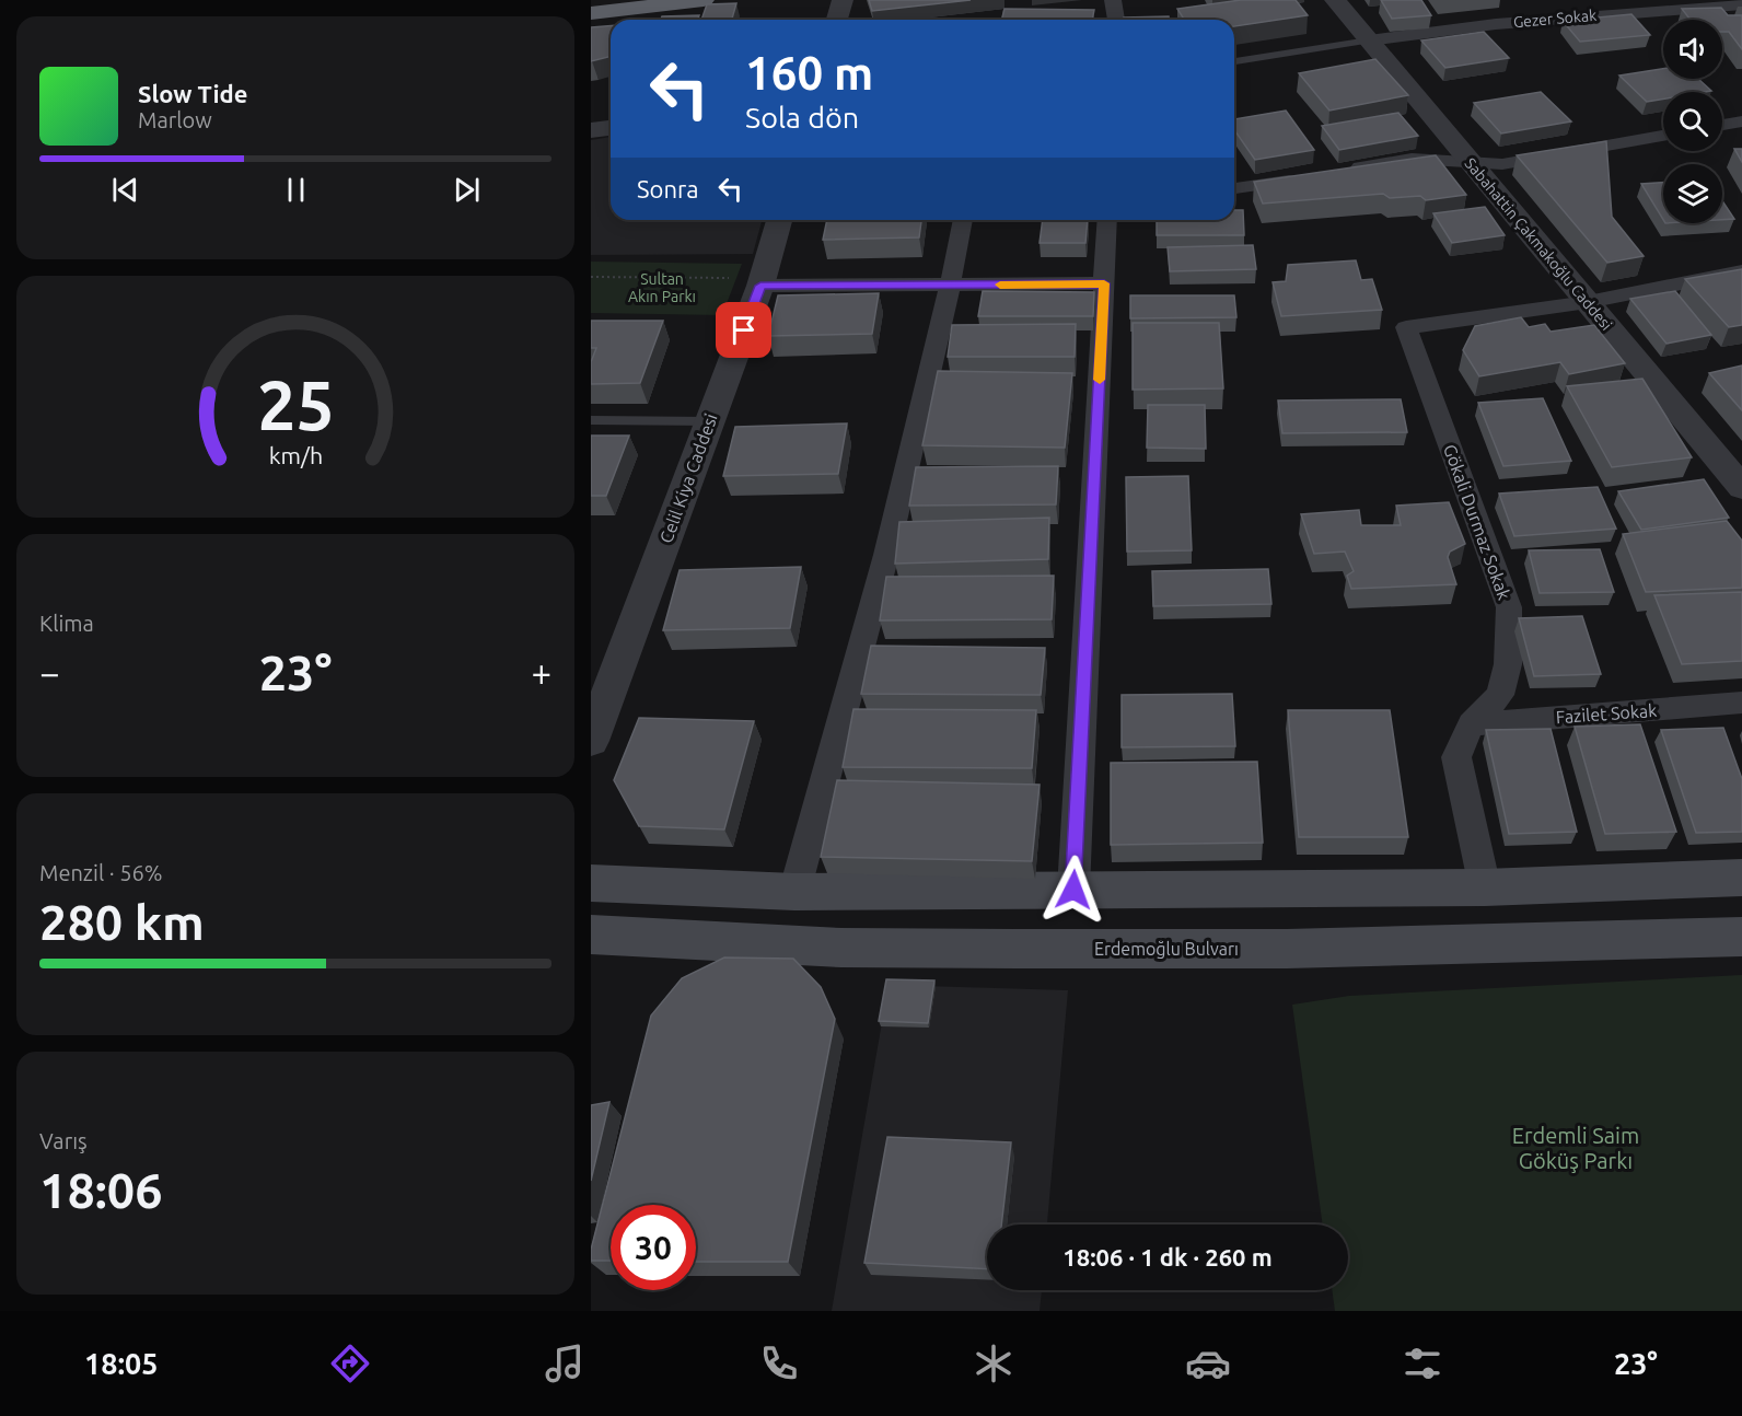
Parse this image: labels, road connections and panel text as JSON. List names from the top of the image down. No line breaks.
{"streets":{"main road":["Erdemoğlu Bulvarı"],"street":["Gezer Sokak","Sabahattin Çakmakoğlu Caddesi","Celil Kiya Caddesi","Gökali Durmaz Sokak","Fazilet Sokak"]},"crossings":[["Gezer Sokak","Sabahattin Çakmakoğlu Caddesi"],["Sabahattin Çakmakoğlu Caddesi","Gökali Durmaz Sokak"],["Gökali Durmaz Sokak","Fazilet Sokak"]],"parks":["Sultan Akın Parkı","Erdemli Saim Göküş Parkı"],"page":{"turn":["160 m","Sola dön"],"song":["Slow Tide","Marlow"],"then":"Sonra","tile":["Klima",["Menzil · 56%","280 km"],["Varış","18:06"]],"heat":["−","23°","+"],"limit":"30","trip":"18:06 · 1 dk · 260 m","tabs":["18:05","23°"],"gauge":["25","km/h"]}}
